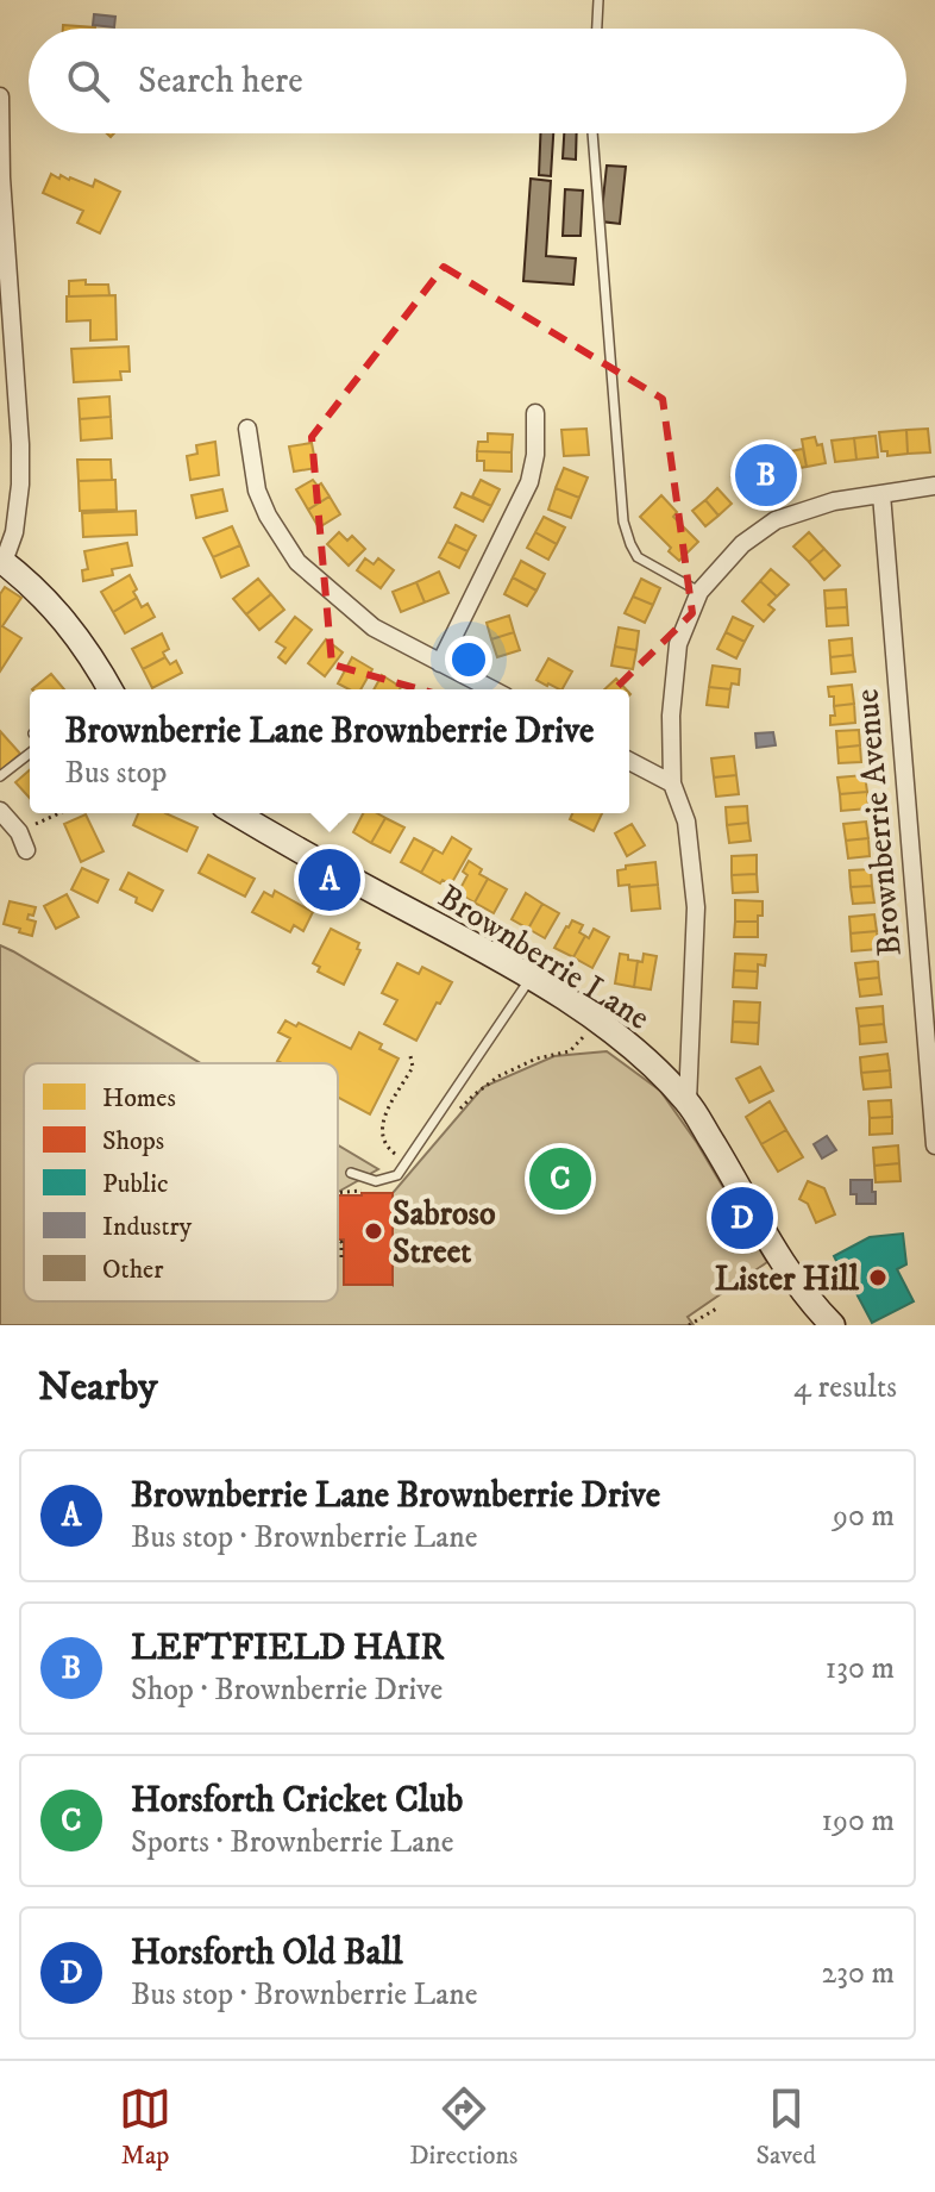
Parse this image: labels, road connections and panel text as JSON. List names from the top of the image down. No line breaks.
{"streets":{"street":["Brownberrie Avenue","Brownberrie Lane"]},"places":["Sabroso Street","Lister Hill"],"legend":["Homes","Shops","Public","Industry","Other"],"page":{"search":"Search here","pins":["B","A","C","D"],"popup":["Brownberrie Lane Brownberrie Drive","Bus stop"],"heading":["Nearby","4 results"],"list":[{"mark":"A","name":"Brownberrie Lane Brownberrie Drive","note":"Bus stop · Brownberrie Lane","value":"90 m"},{"mark":"B","name":"LEFTFIELD HAIR","note":"Shop · Brownberrie Drive","value":"130 m"},{"mark":"C","name":"Horsforth Cricket Club","note":"Sports · Brownberrie Lane","value":"190 m"},{"mark":"D","name":"Horsforth Old Ball","note":"Bus stop · Brownberrie Lane","value":"230 m"}],"nav":["Map","Directions","Saved"]}}
